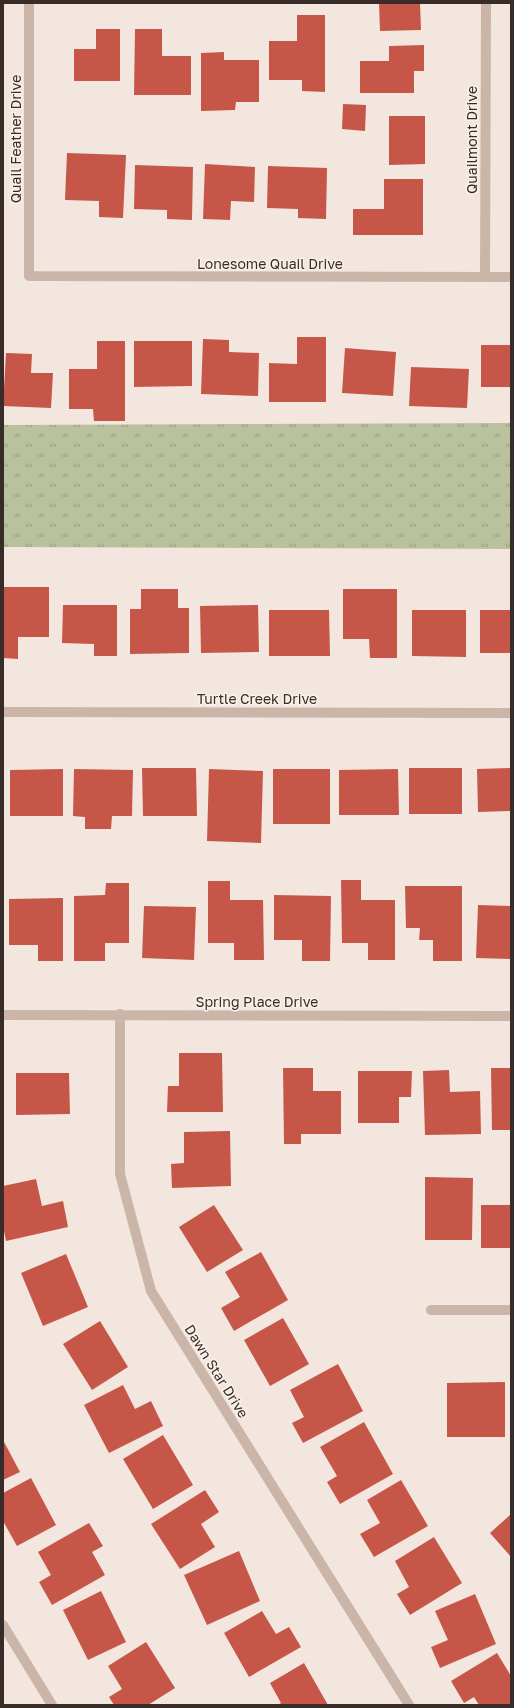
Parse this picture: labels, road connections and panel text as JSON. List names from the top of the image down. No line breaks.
{"streets":{"street":["Quail Feather Drive","Quailmont Drive","Lonesome Quail Drive","Turtle Creek Drive","Spring Place Drive","Dawn Star Drive"]},"crossings":[["Quail Feather Drive","Lonesome Quail Drive"],["Quailmont Drive","Lonesome Quail Drive"],["Spring Place Drive","Dawn Star Drive"]]}
